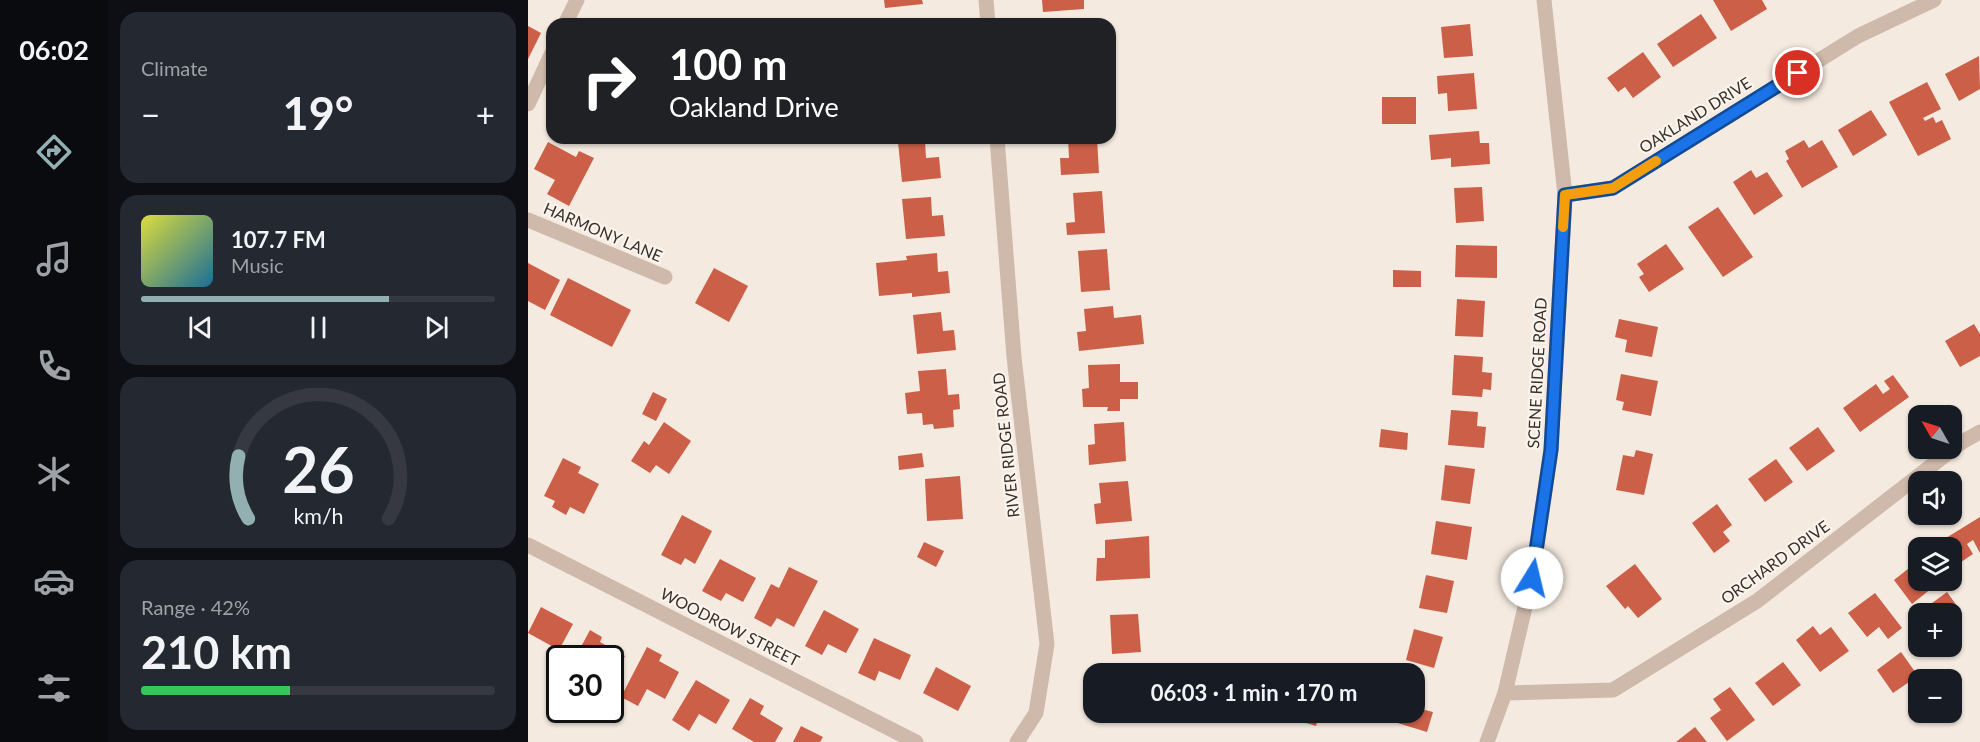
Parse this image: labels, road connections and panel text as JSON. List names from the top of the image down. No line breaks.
{"streets":{"street":["OAKLAND DRIVE","HARMONY LANE","SCENE RIDGE ROAD","RIVER RIDGE ROAD","ORCHARD DRIVE","WOODROW STREET"]},"crossings":[["OAKLAND DRIVE","SCENE RIDGE ROAD"],["SCENE RIDGE ROAD","ORCHARD DRIVE"]],"north":"top left","page":{"tabs":"06:02","tile":["Climate",["Range · 42%","210 km"]],"turn":["100 m","Oakland Drive"],"heat":["−","19°","+"],"song":["107.7 FM","Music"],"map_buttons":["+","−"],"limit":"30","trip":"06:03 · 1 min · 170 m","gauge":["26","km/h"]}}
